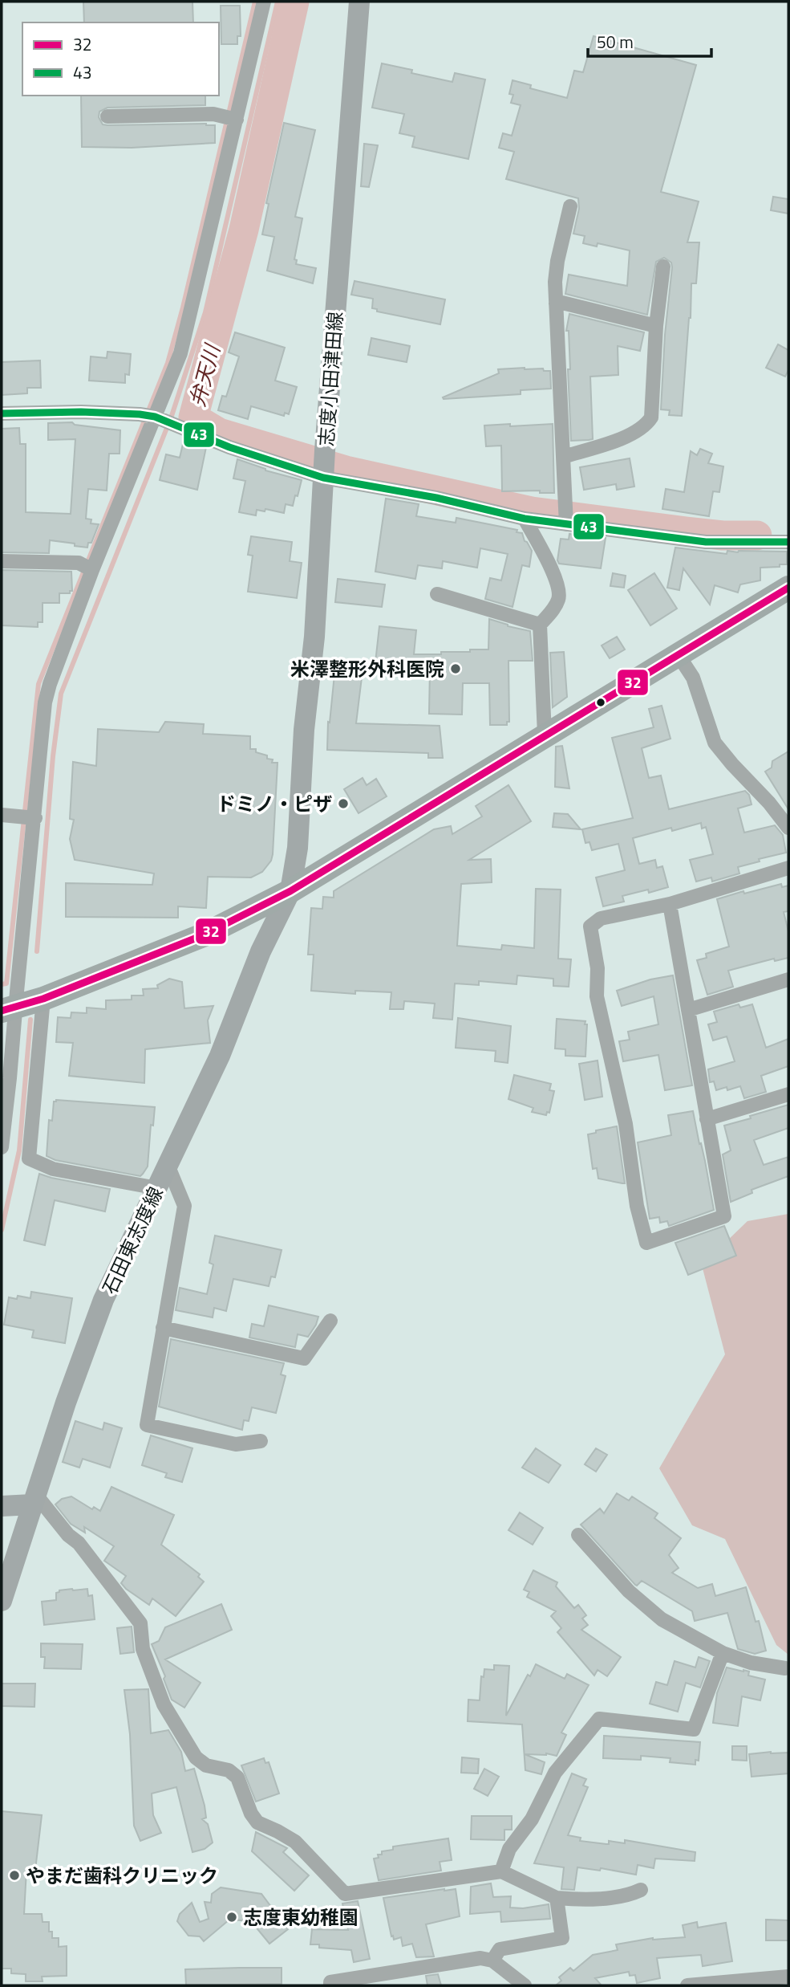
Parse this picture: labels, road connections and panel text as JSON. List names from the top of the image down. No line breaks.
{"streets":{"main road":["志度小田津田線","石田東志度線"]},"crossings":[["志度小田津田線","石田東志度線"]],"water":["弁天川"],"places":["米澤整形外科医院","ドミノ・ピザ","やまだ歯科クリニック","志度東幼稚園"],"lines":["transit line 43","transit line 32"],"legend":["32","43"],"scale_bar":"50 m"}
